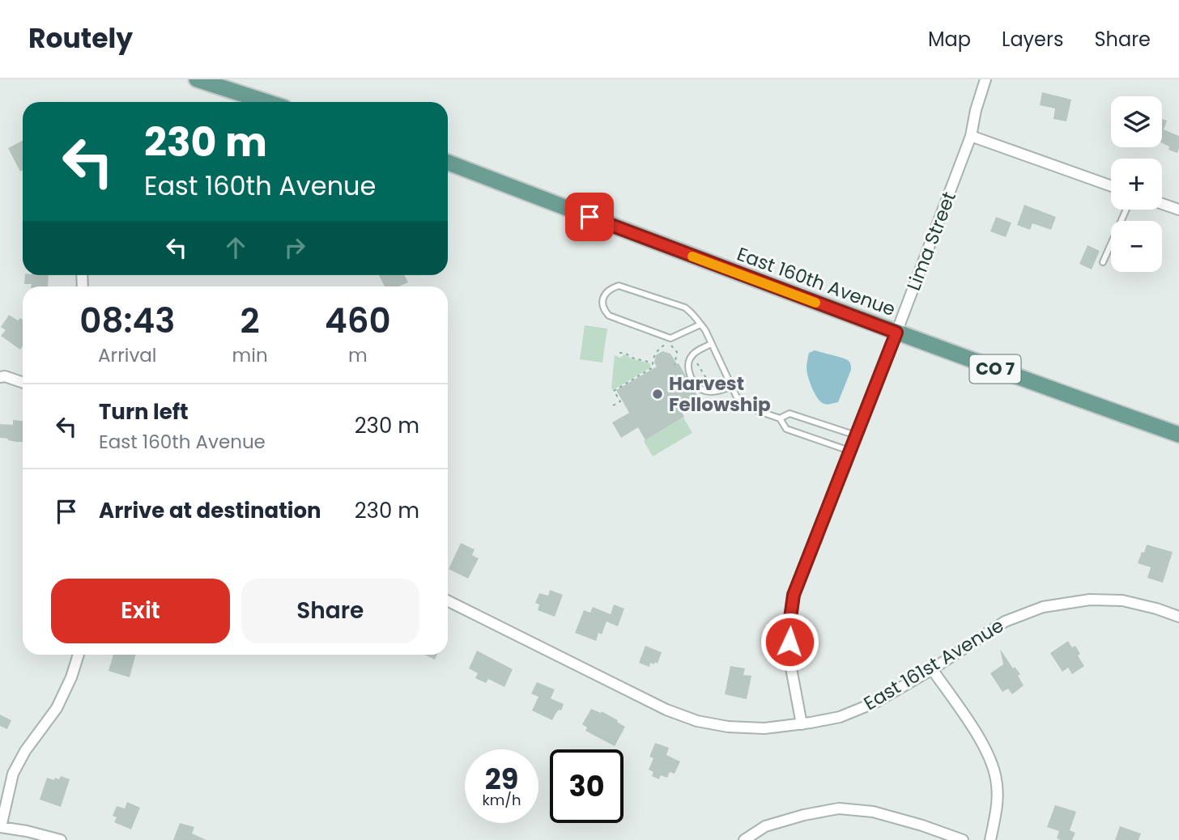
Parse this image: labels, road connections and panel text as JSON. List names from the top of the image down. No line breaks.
{"streets":{"main road":["East 160th Avenue","CO 7"],"street":["Lima Street","East 161st Avenue"]},"crossings":[["Lima Street","East 160th Avenue"],["Lima Street","East 161st Avenue"]],"places":["Harvest Fellowship"],"page":{"header":"Routely","nav":["Map","Layers","Share"],"map_buttons":["+","−"],"turn":["230 m","East 160th Avenue"],"eta":["08:43","Arrival","2","min","460","m"],"list":[{"name":"Turn left","note":"East 160th Avenue","value":"230 m"},{"name":"Arrive at destination","value":"230 m"}],"buttons":["Exit","Share"],"speed":"29 km/h","limit":"30"}}
